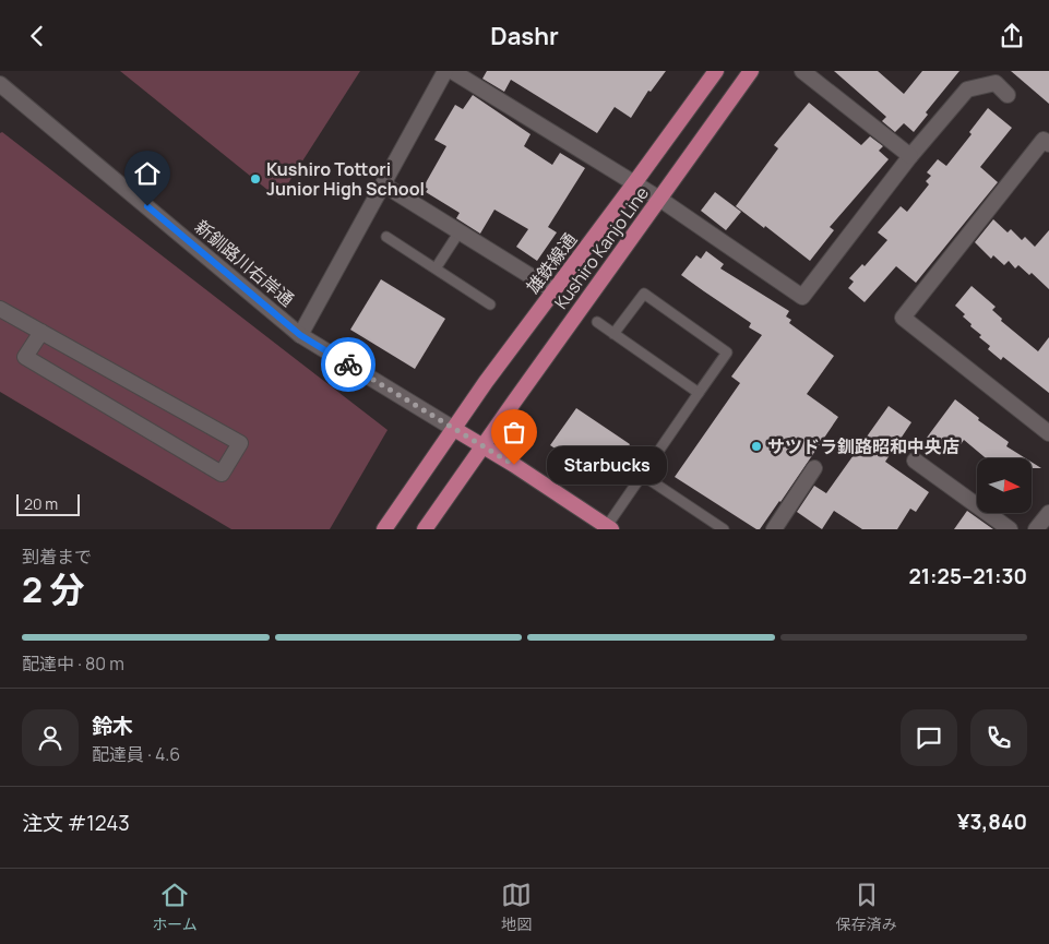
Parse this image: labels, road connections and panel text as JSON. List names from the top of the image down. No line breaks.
{"streets":{"main road":["Kushiro Kanjo Line","雄鉄線通"],"street":["新釧路川右岸通"]},"crossings":[["新釧路川右岸通","雄鉄線通"]],"places":["Kushiro Tottori Junior High School","サツドラ釧路昭和中央店","Starbucks"],"scale_bar":"20 m","north":"right","page":{"header":"Dashr","bubble":"Starbucks","scale":"20 m","heading":["2 分","到着まで","21:25–21:30"],"panel":["鈴木","配達員 · 4.6","注文 #1243","¥3,840"],"bar":"配達中 · 80 m","tabs":["ホーム","地図","保存済み"]}}
